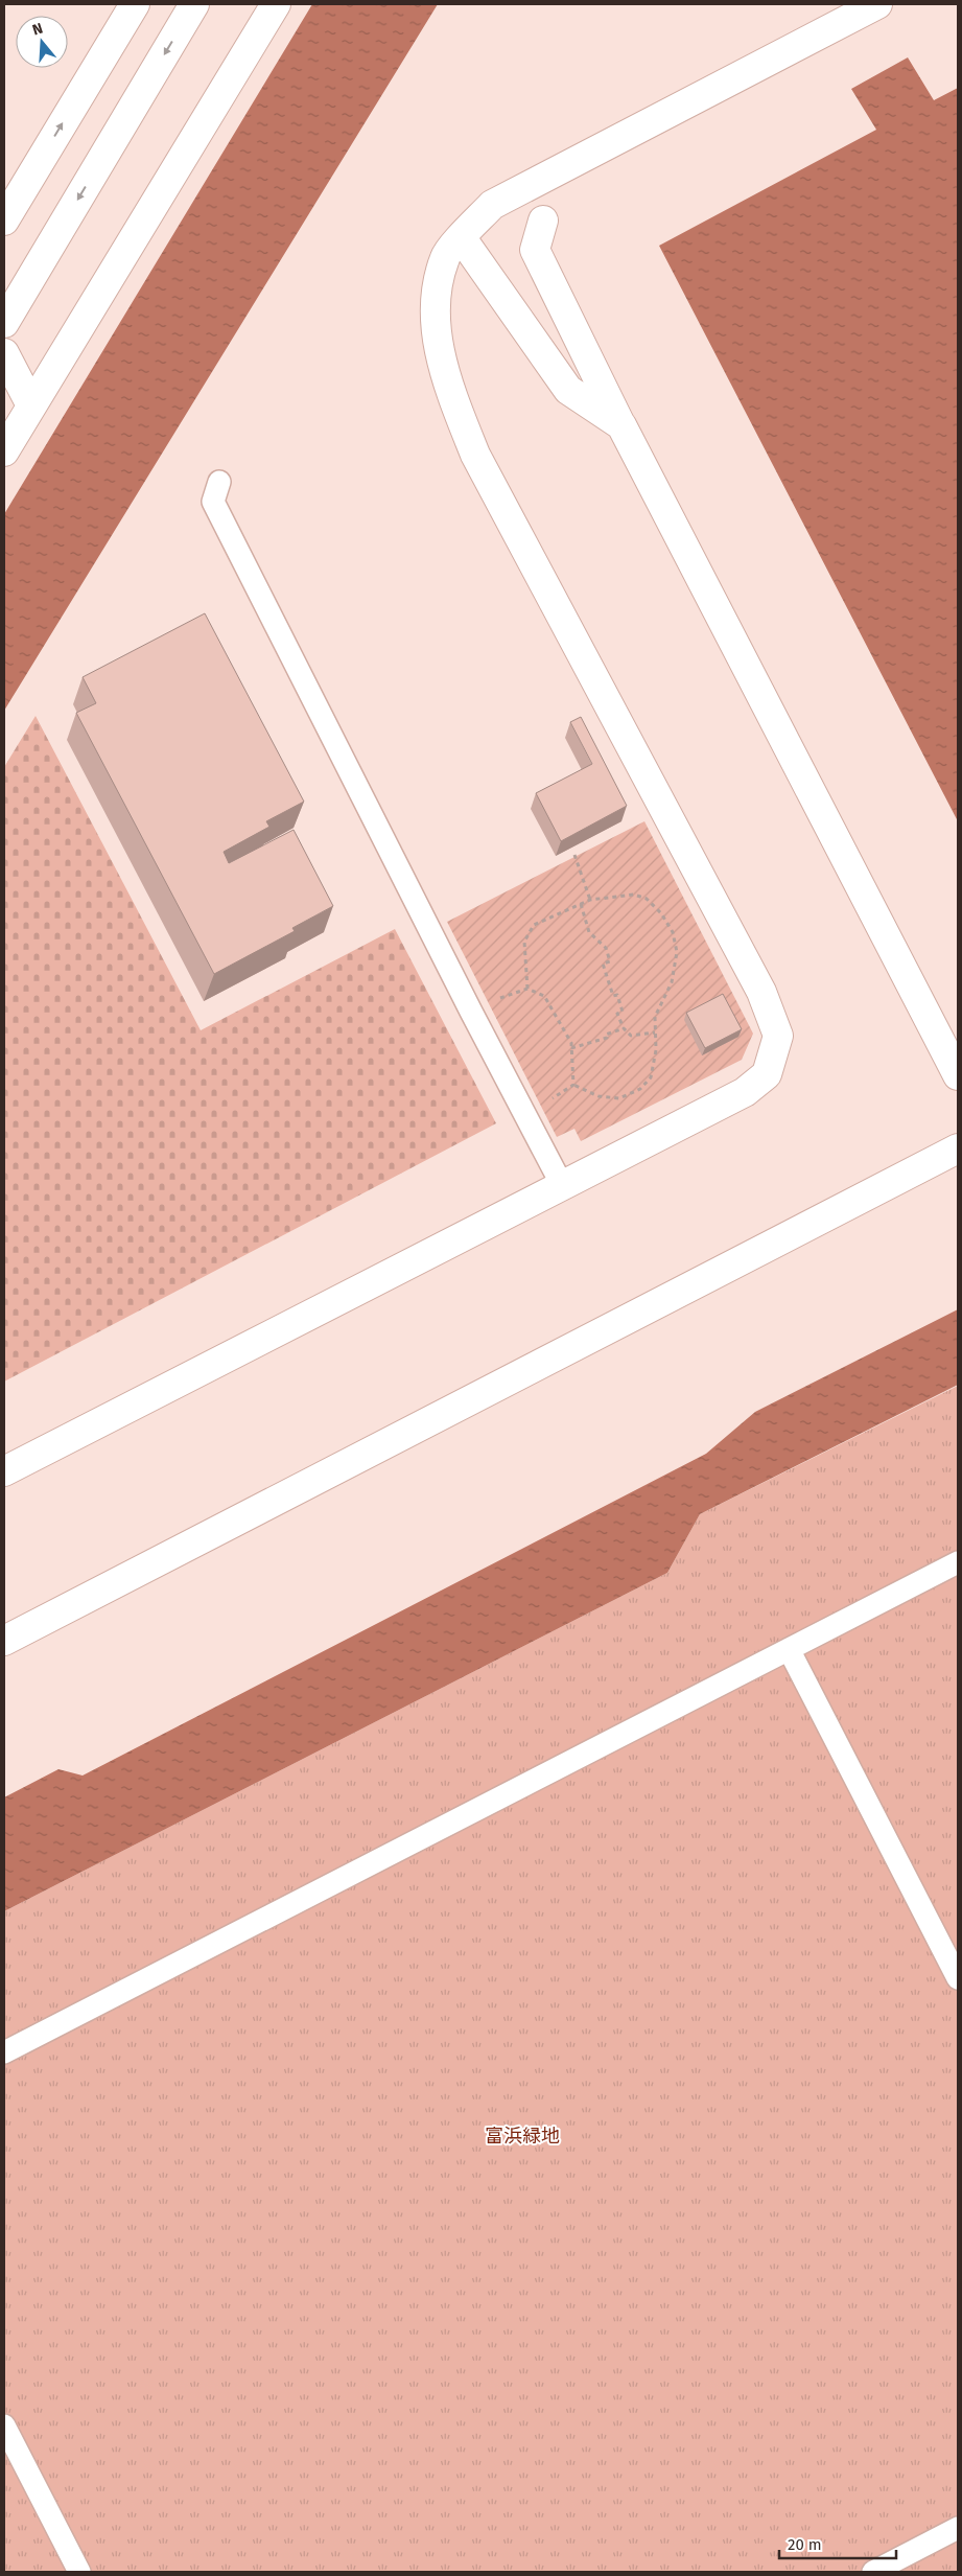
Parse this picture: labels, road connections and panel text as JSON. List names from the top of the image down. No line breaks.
{"parks":["富浜緑地"],"scale_bar":"20 m","north":"top"}
